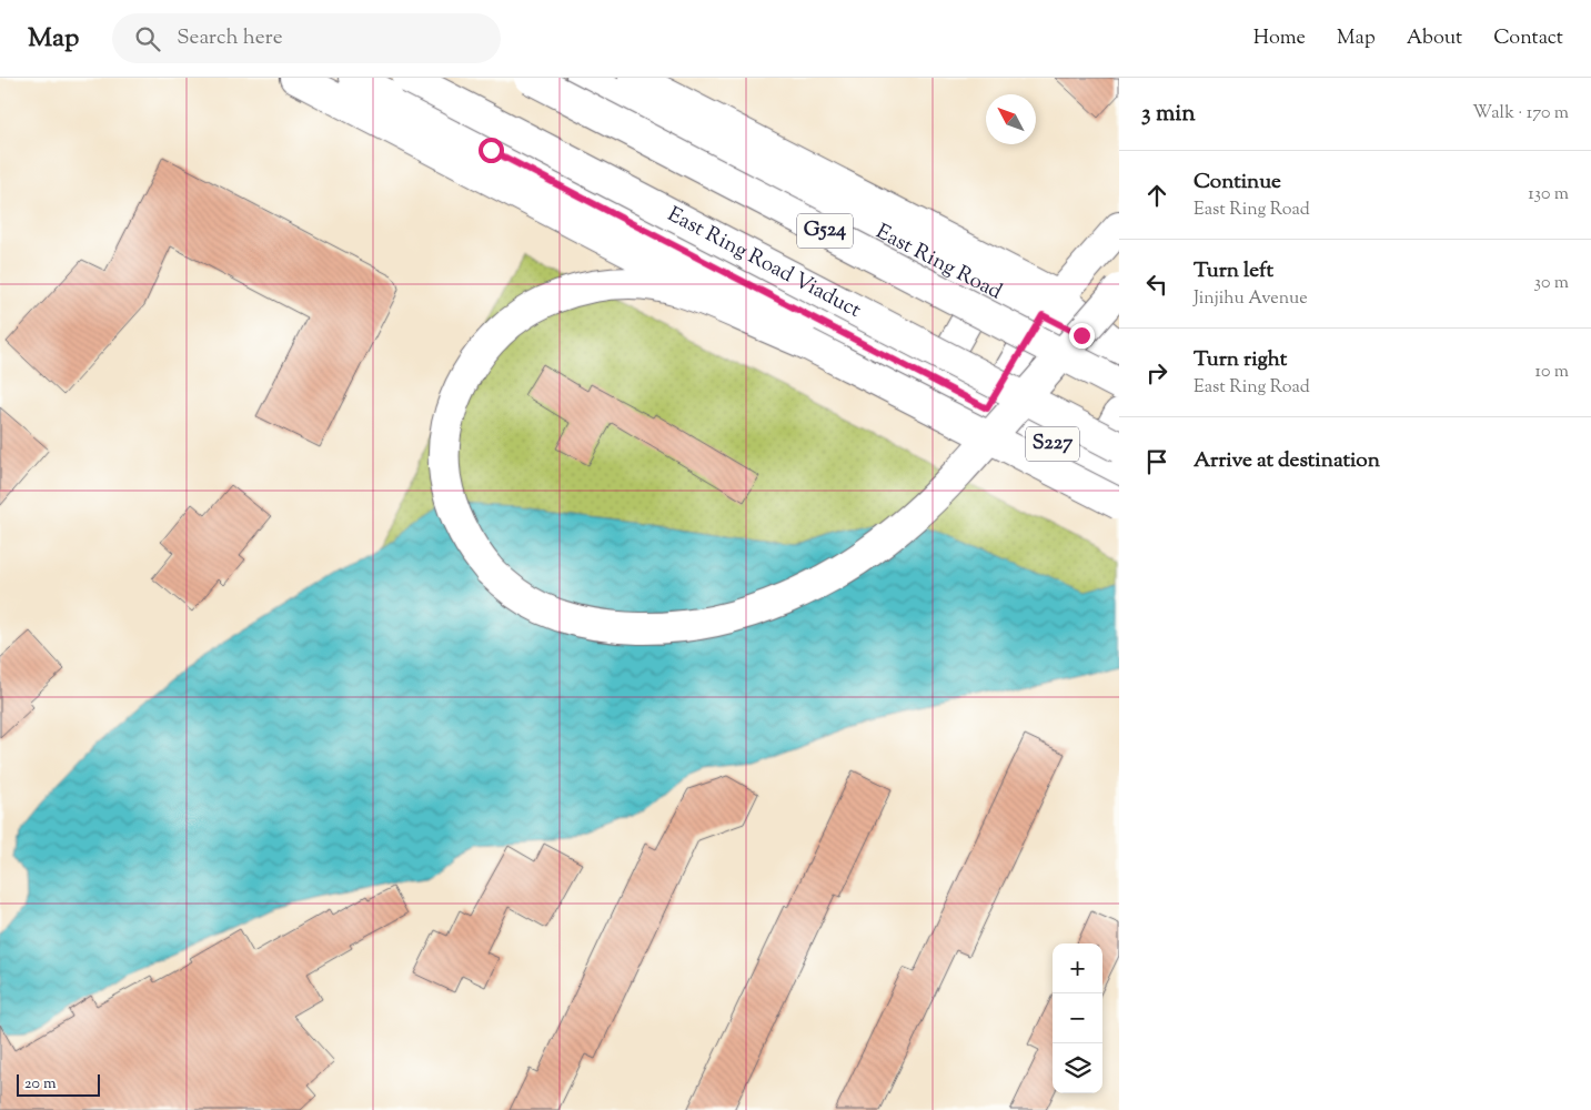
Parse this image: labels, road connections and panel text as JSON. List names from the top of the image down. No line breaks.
{"streets":{"main road":["G524","East Ring Road Viaduct","East Ring Road","S227"]},"scale_bar":"20 m","north":"top left","page":{"header":"Map","search":"Search here","nav":["Home","Map","About","Contact"],"heading":["3 min","Walk · 170 m"],"list":[["Continue","East Ring Road","130 m"],["Turn left","Jinjihu Avenue","30 m"],["Turn right","East Ring Road","10 m"],"Arrive at destination"],"map_buttons":["+","−"],"scale":"20 m"}}
